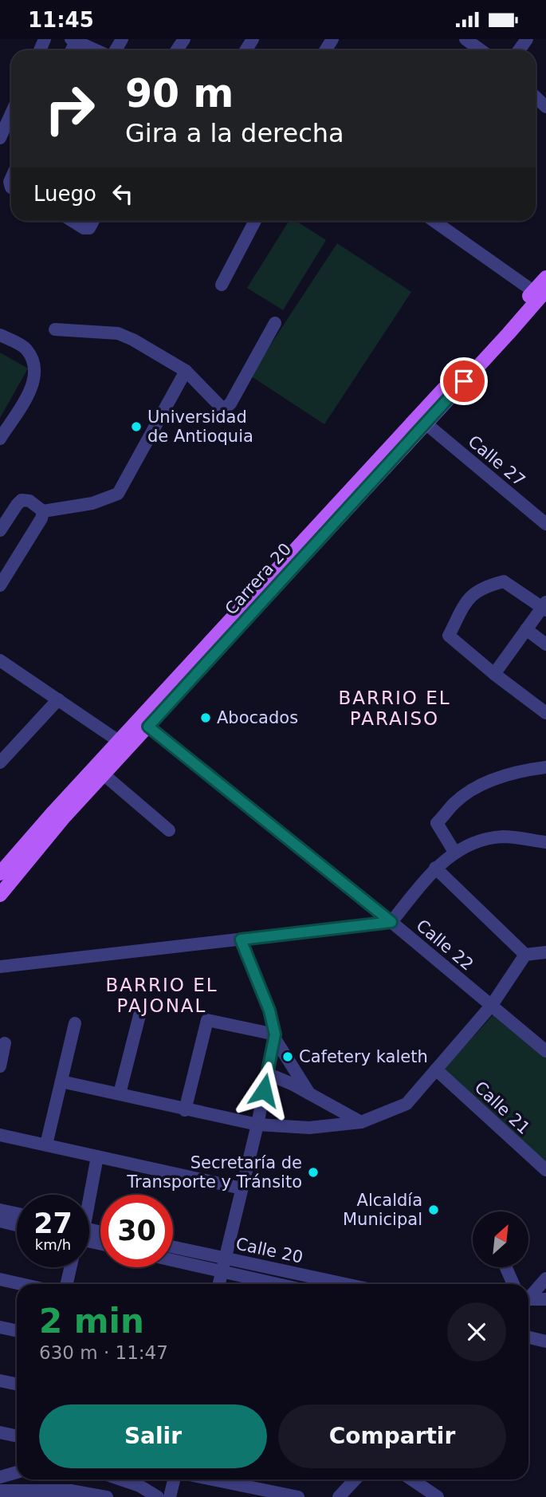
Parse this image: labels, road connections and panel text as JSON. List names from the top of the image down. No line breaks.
{"streets":{"main road":["Carrera 20"],"street":["Calle 27","Calle 22","Calle 21","Calle 20"]},"crossings":[["Calle 27","Carrera 20"],["Carrera 20","Calle 22"]],"districts":["BARRIO EL PARAISO","BARRIO EL PAJONAL"],"places":["Universidad de Antioquia","Abocados","Cafetery kaleth","Secretaría de Transporte y Tránsito","Alcaldía Municipal"],"north":"top right","page":{"status":"11:45","turn":["90 m","Gira a la derecha"],"then":"Luego","speed":"27 km/h","limit":"30","heading":["2 min","630 m · 11:47"],"buttons":["Salir","Compartir"]}}
